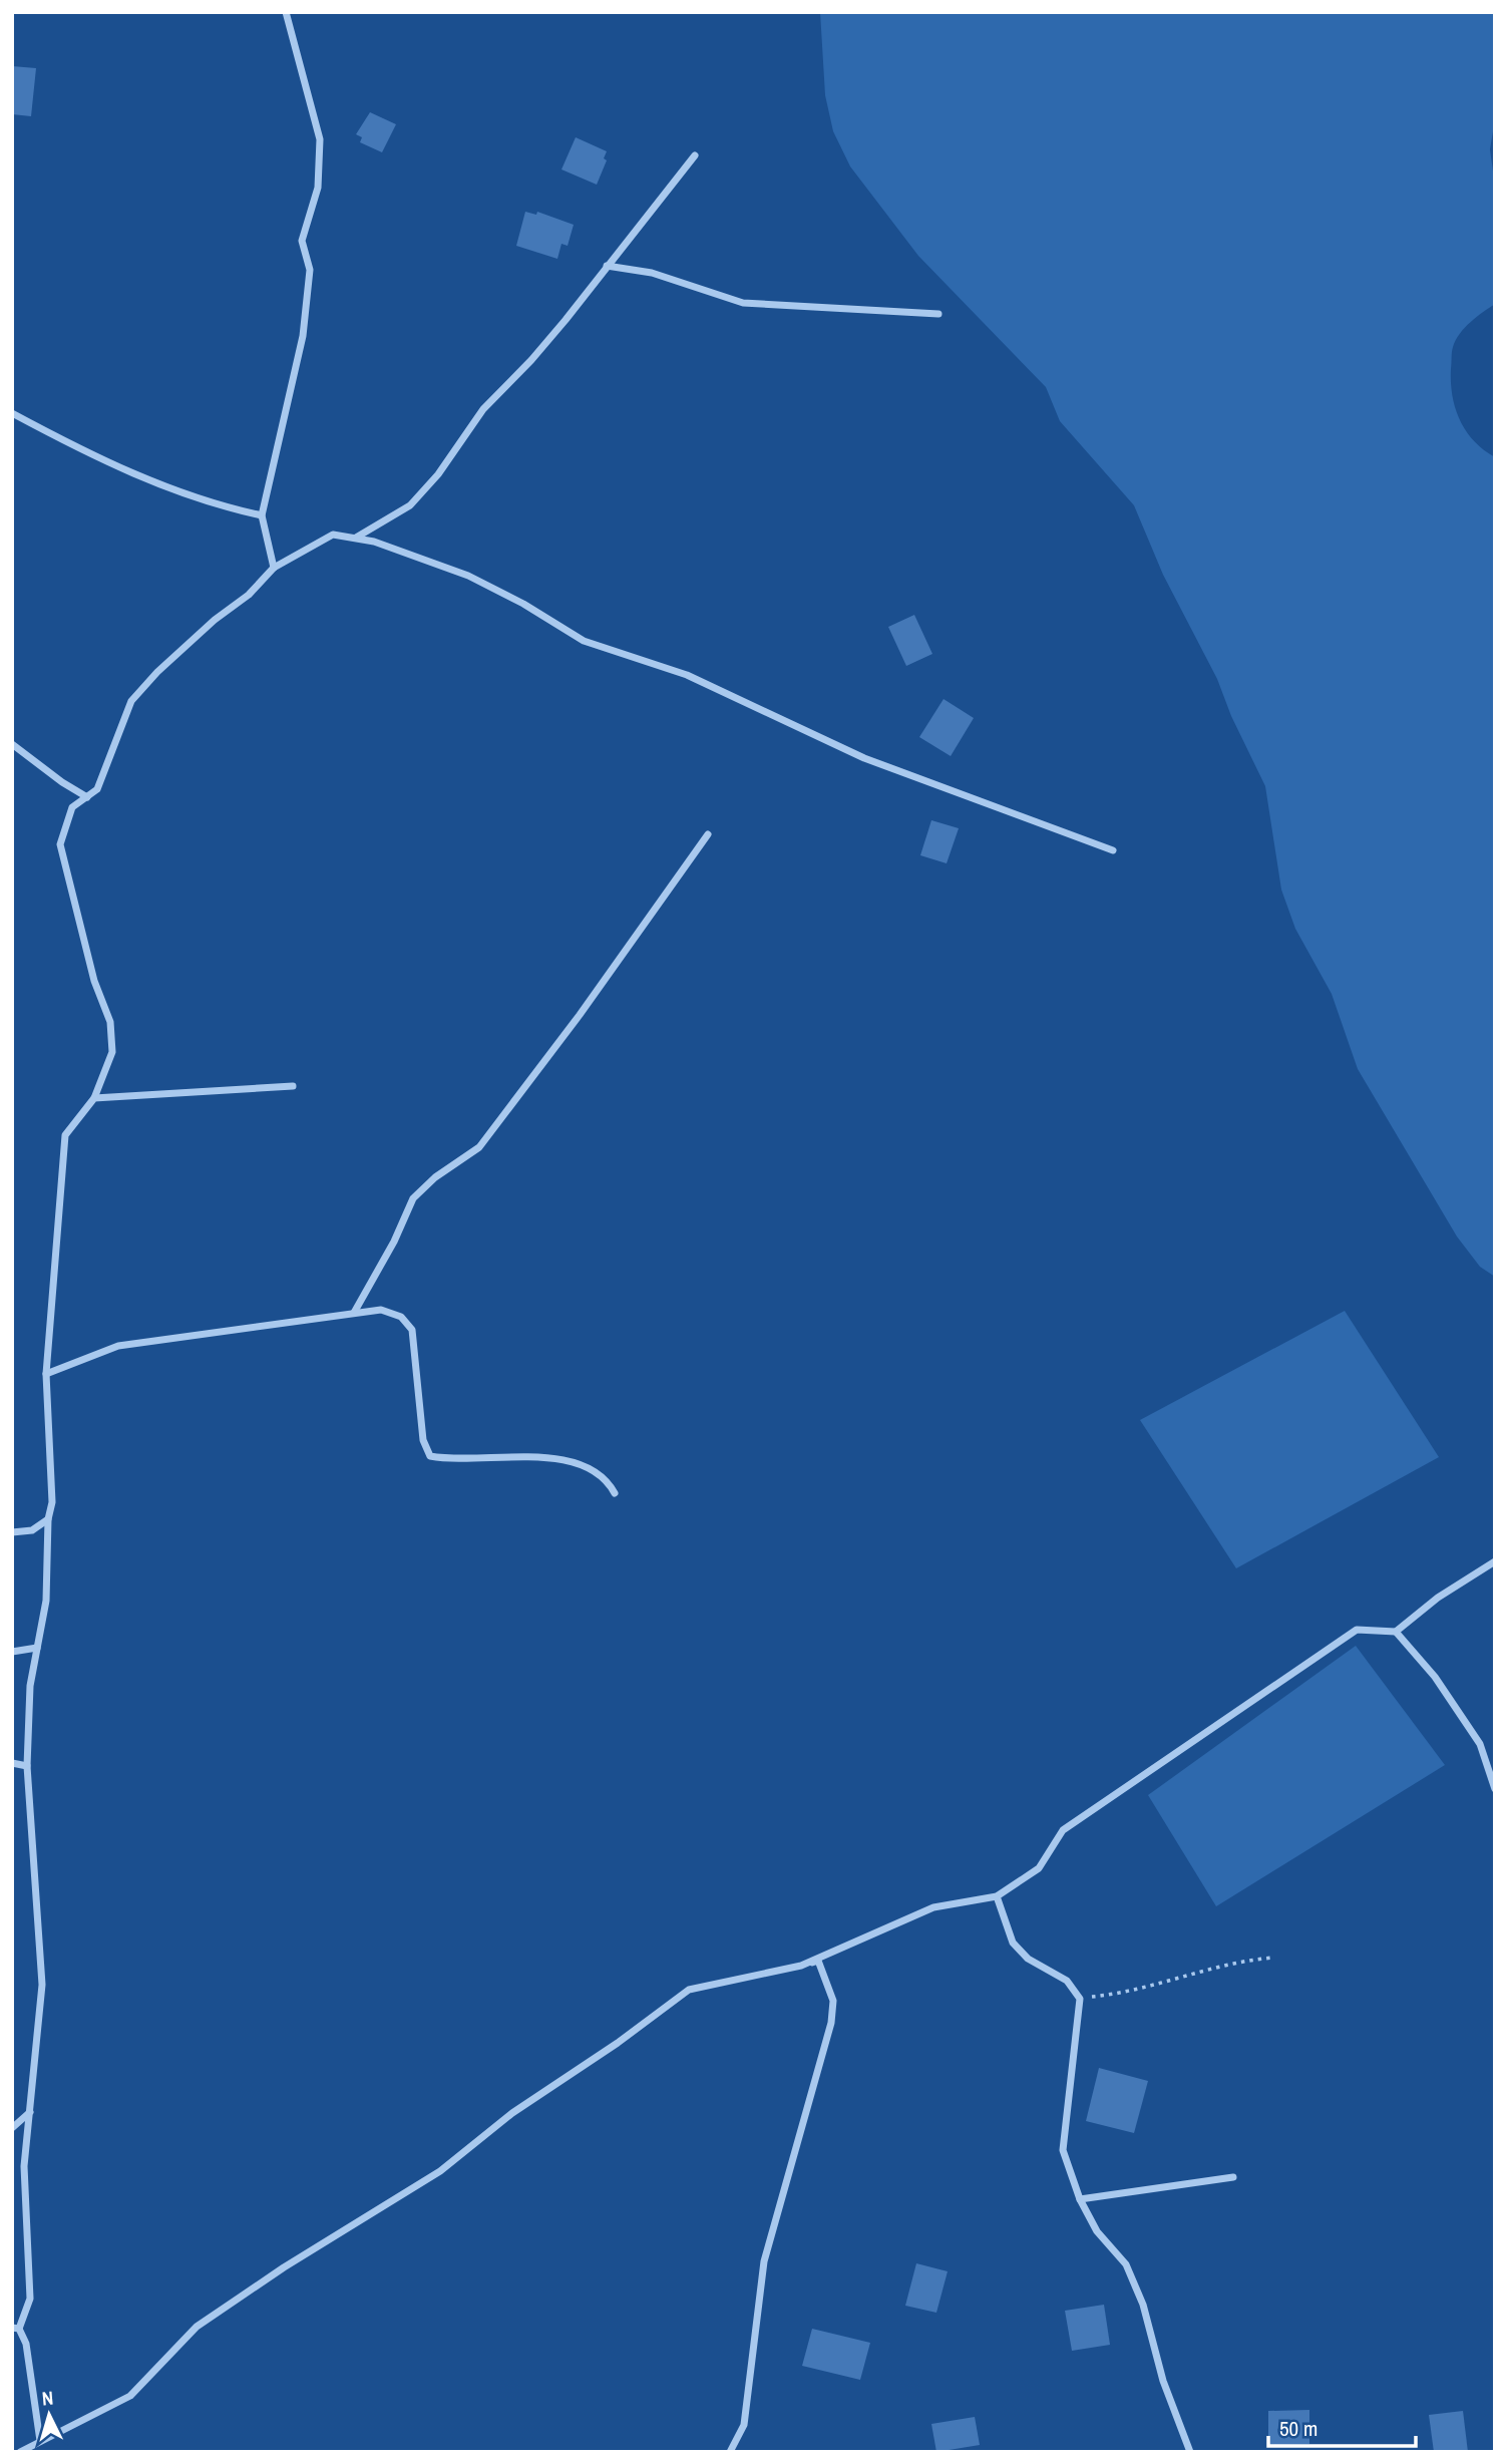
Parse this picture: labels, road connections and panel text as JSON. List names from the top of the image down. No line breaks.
{"scale_bar":"50 m","north":"top"}
